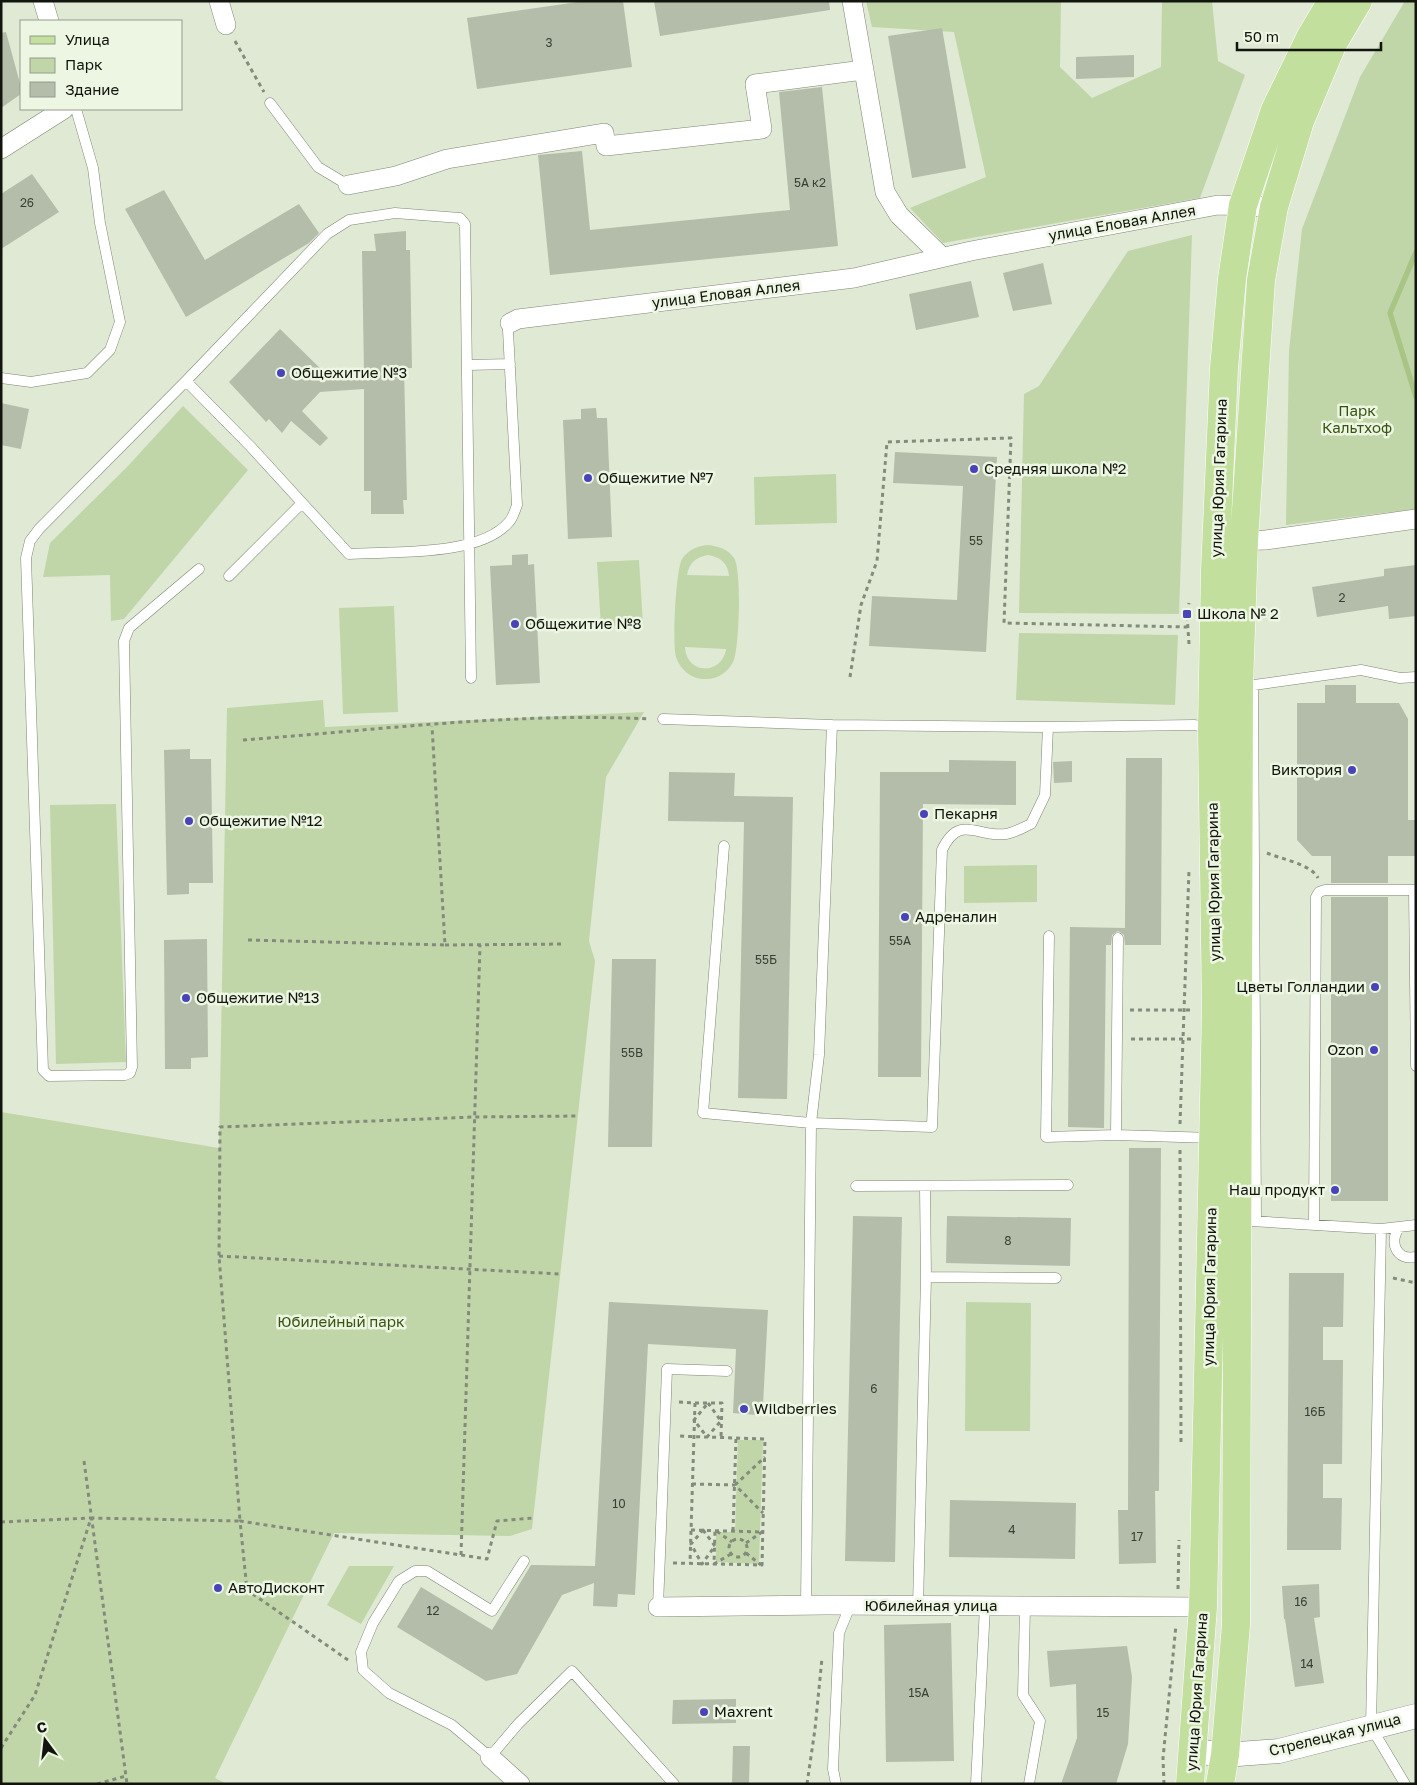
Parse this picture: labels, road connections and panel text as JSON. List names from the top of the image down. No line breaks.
{"streets":{"main road":["улица Юрия Гагарина"],"street":["улица Еловая Аллея","Юбилейная улица","Стрелецкая улица"]},"crossings":[["улица Еловая Аллея","улица Юрия Гагарина"],["улица Юрия Гагарина","Юбилейная улица"],["улица Юрия Гагарина","Стрелецкая улица"]],"parks":["Парк Кальтхоф","Юбилейный парк"],"places":{"other":["Общежитие №3","Средняя школа №2","Общежитие №7","Общежитие №8","Виктория","Пекарня","Общежитие №12","Адреналин","Цветы Голландии","Общежитие №13","Ozon","Наш продукт","Wildberries","АвтоДисконт","Maxrent"],"transit":["Школа № 2"]},"house_numbers":["3","5А к2","26","55","2","55А","55Б","55В","8","6","16Б","10","4","17","16","12","14","15А","15"],"legend":["Улица","Парк","Здание"],"scale_bar":"50 m","north":"top"}
